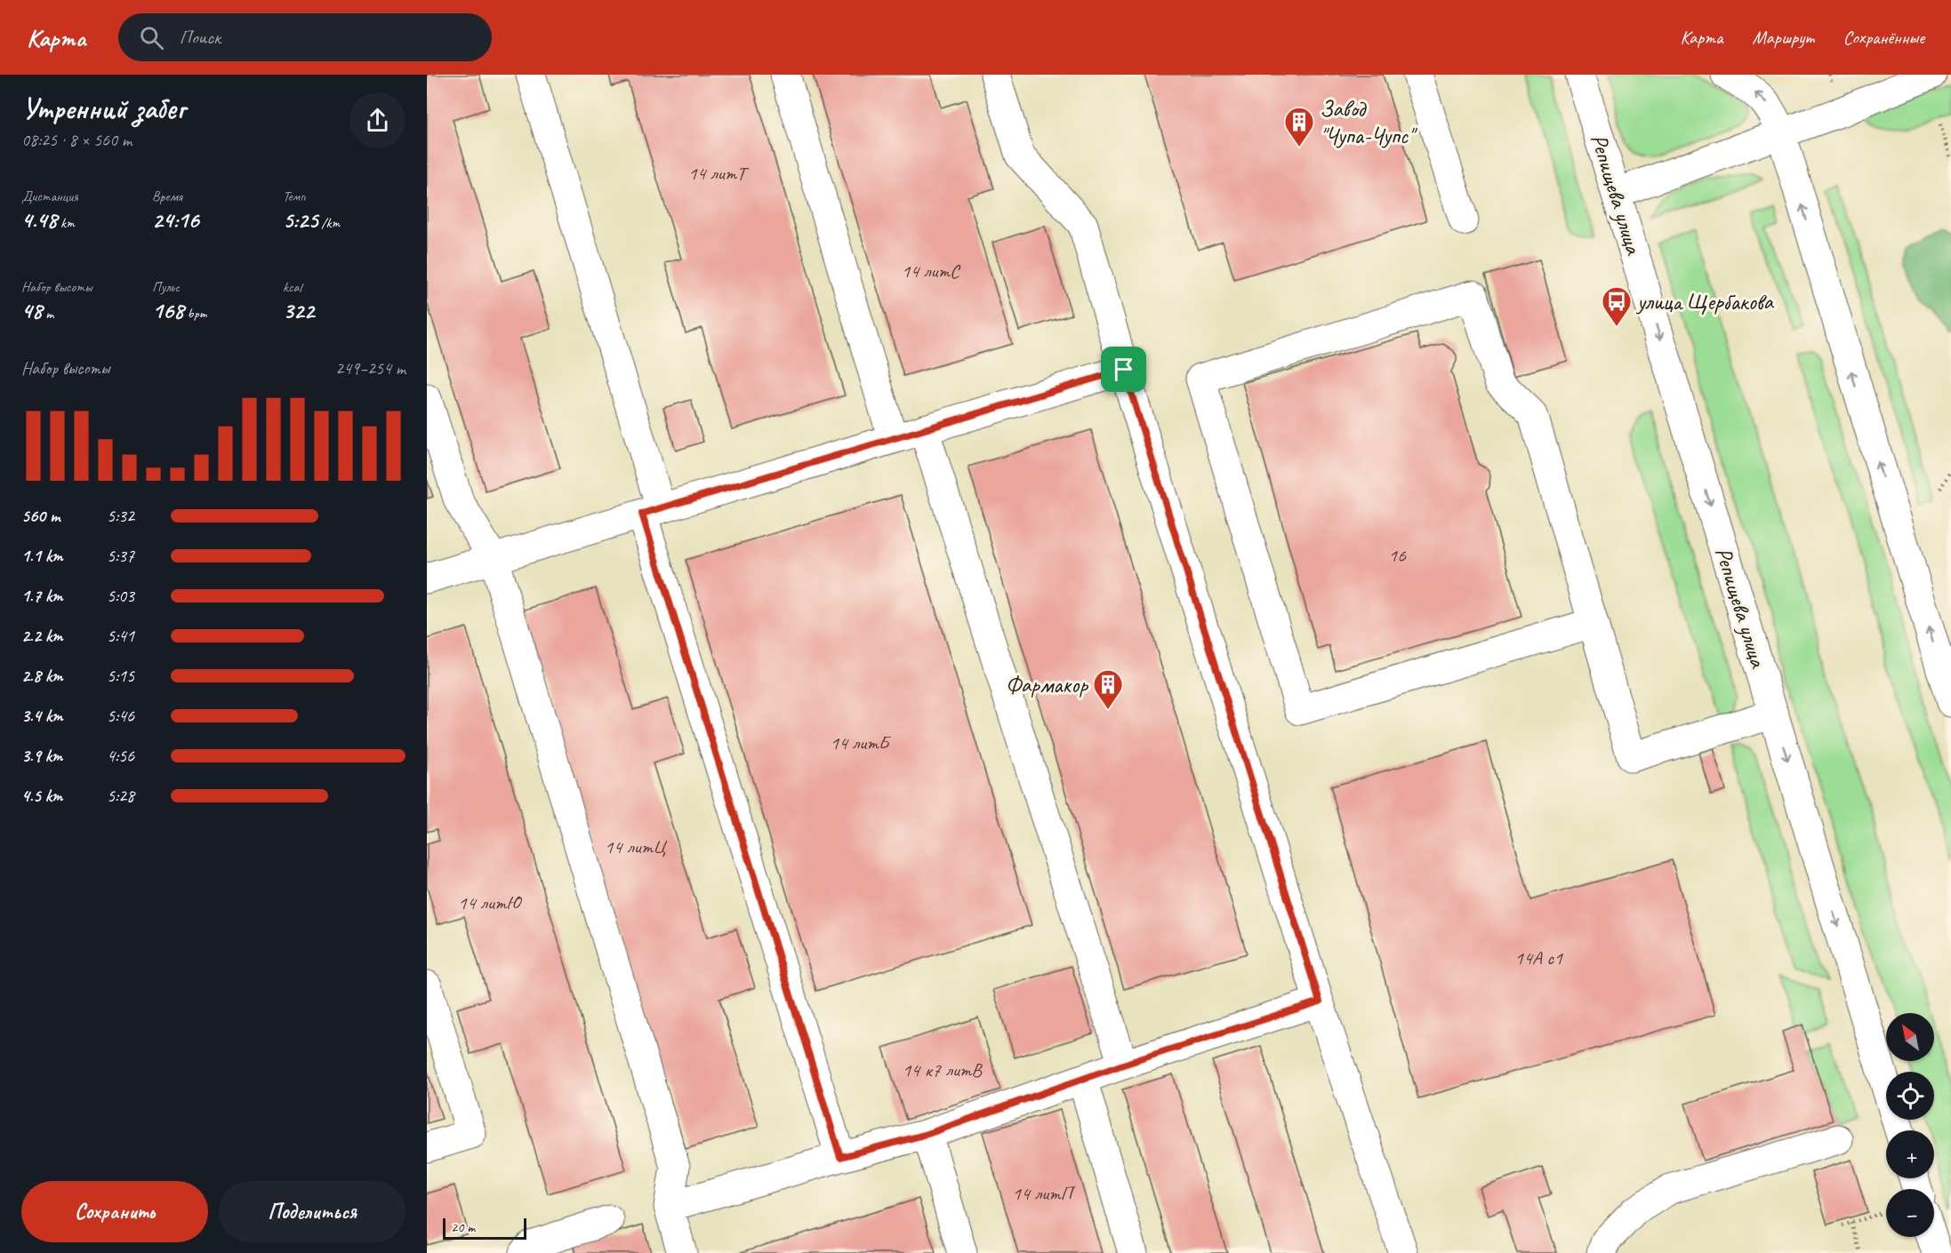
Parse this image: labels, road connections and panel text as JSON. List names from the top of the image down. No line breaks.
{"streets":{"street":["Репищева улица"]},"places":{"building":["Завод \"Чупа-Чупс\"","Фармакор"],"bus stop":["улица Щербакова"]},"house_numbers":["14 литТ","14 литС","16","14 литБ","14 литЦ","14 литЮ","14А с1","14 к7 литВ","14 литП"],"scale_bar":"20 m","north":"top left","page":{"header":"Карта","search":"Поиск","nav":["Карта","Маршрут","Сохранённые"],"heading":["Утренний забег","08:25 · 8 × 560 m"],"stats":[["Дистанция","4.48 km"],["Время","24:16"],["Темп","5:25 /km"],["Набор высоты","48 m"],["Пульс","168 bpm"],["kcal","322"]],"chart":["Набор высоты","249–254 m"],"list":[{"name":"560 m","note":"5:32"},{"name":"1.1 km","note":"5:37"},{"name":"1.7 km","note":"5:03"},{"name":"2.2 km","note":"5:41"},{"name":"2.8 km","note":"5:15"},{"name":"3.4 km","note":"5:46"},{"name":"3.9 km","note":"4:56"},{"name":"4.5 km","note":"5:28"}],"map_buttons":["+","−"],"buttons":["Сохранить","Поделиться"],"scale":"20 m"}}
